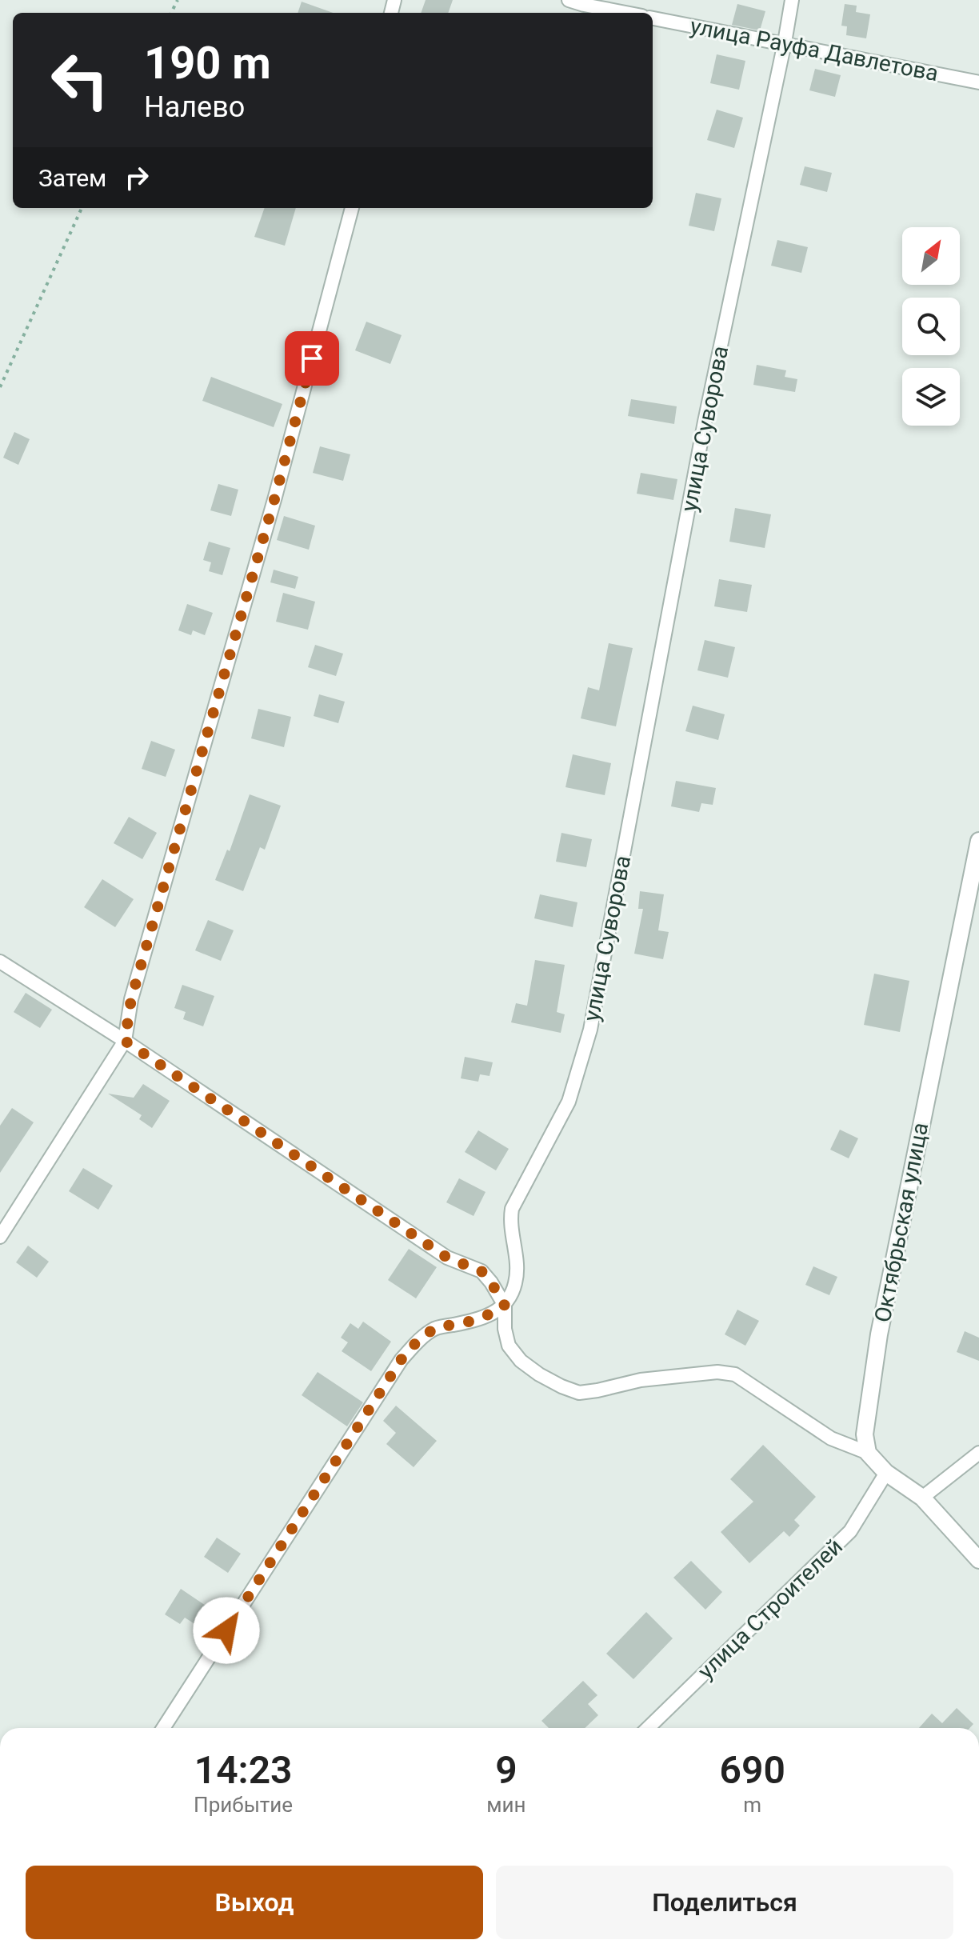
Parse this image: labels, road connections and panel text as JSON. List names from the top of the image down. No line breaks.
{"streets":{"street":["улица Рауфа Давлетова","улица Суворова","Октябрьская улица","улица Строителей"]},"crossings":[["улица Рауфа Давлетова","улица Суворова"]],"north":"top right","page":{"turn":["190 m","Налево"],"then":"Затем","eta":["14:23","Прибытие","9","мин","690","m"],"buttons":["Выход","Поделиться"]}}
